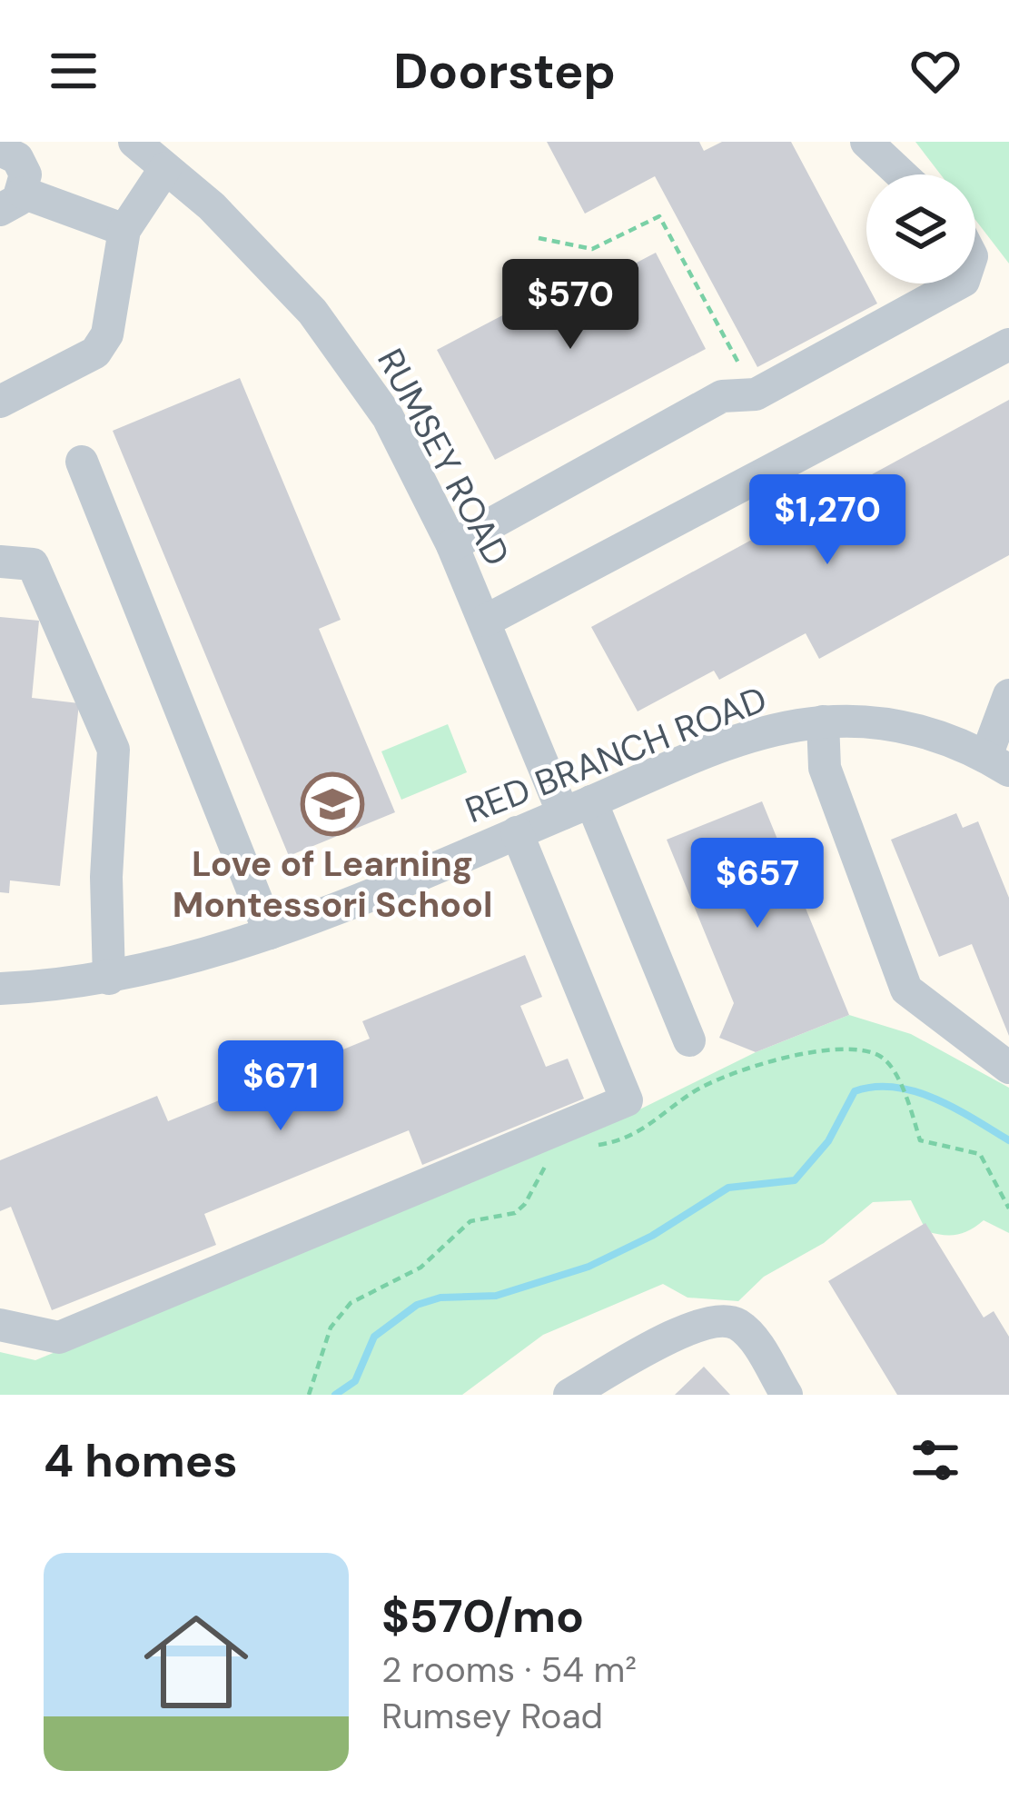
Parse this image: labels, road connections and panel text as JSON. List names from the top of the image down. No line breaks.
{"streets":{"street":["RUMSEY ROAD","RED BRANCH ROAD"]},"crossings":[["RUMSEY ROAD","RED BRANCH ROAD"]],"places":{"school or university":["Love of Learning Montessori School"]},"page":{"header":"Doorstep","price":["$570","$1,270","$657","$671"],"heading":"4 homes","list":[{"name":"$570/mo","note":"2 rooms · 54 m² · Rumsey Road"}]}}
